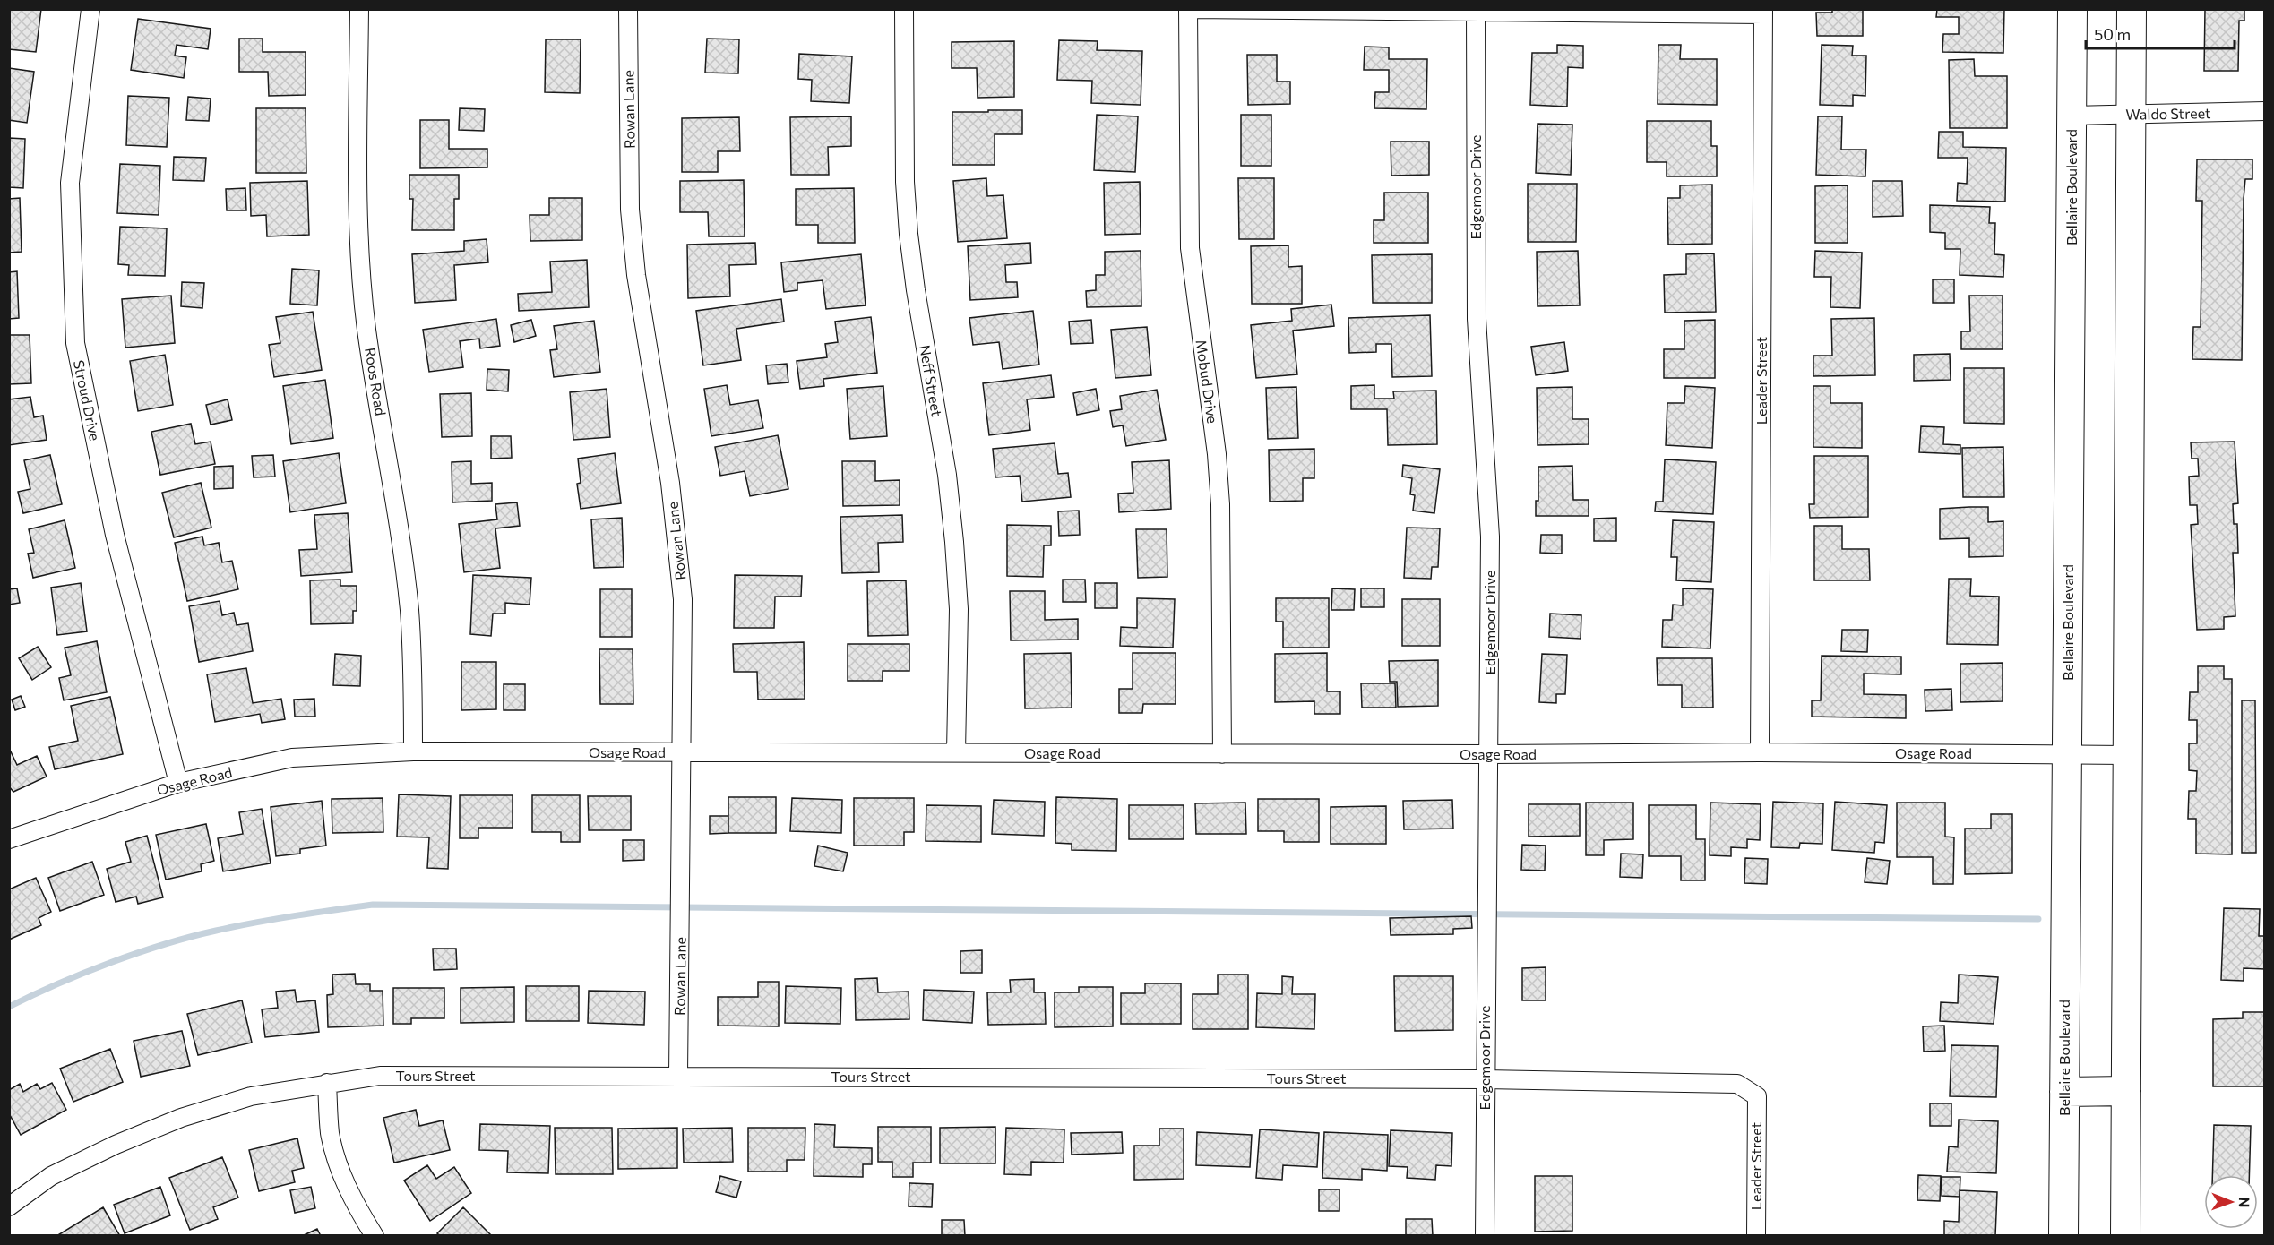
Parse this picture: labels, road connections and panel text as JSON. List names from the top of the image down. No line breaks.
{"streets":{"main road":["Bellaire Boulevard"],"street":["Rowan Lane","Waldo Street","Edgemoor Drive","Neff Street","Leader Street","Roos Road","Mobud Drive","Stroud Drive","Osage Road","Tours Street"]},"crossings":[["Rowan Lane","Osage Road"],["Rowan Lane","Tours Street"],["Waldo Street","Bellaire Boulevard"],["Edgemoor Drive","Osage Road"],["Edgemoor Drive","Tours Street"],["Bellaire Boulevard","Osage Road"],["Neff Street","Osage Road"],["Leader Street","Osage Road"],["Leader Street","Tours Street"],["Roos Road","Osage Road"],["Mobud Drive","Osage Road"],["Stroud Drive","Osage Road"]],"scale_bar":"50 m","north":"right"}
